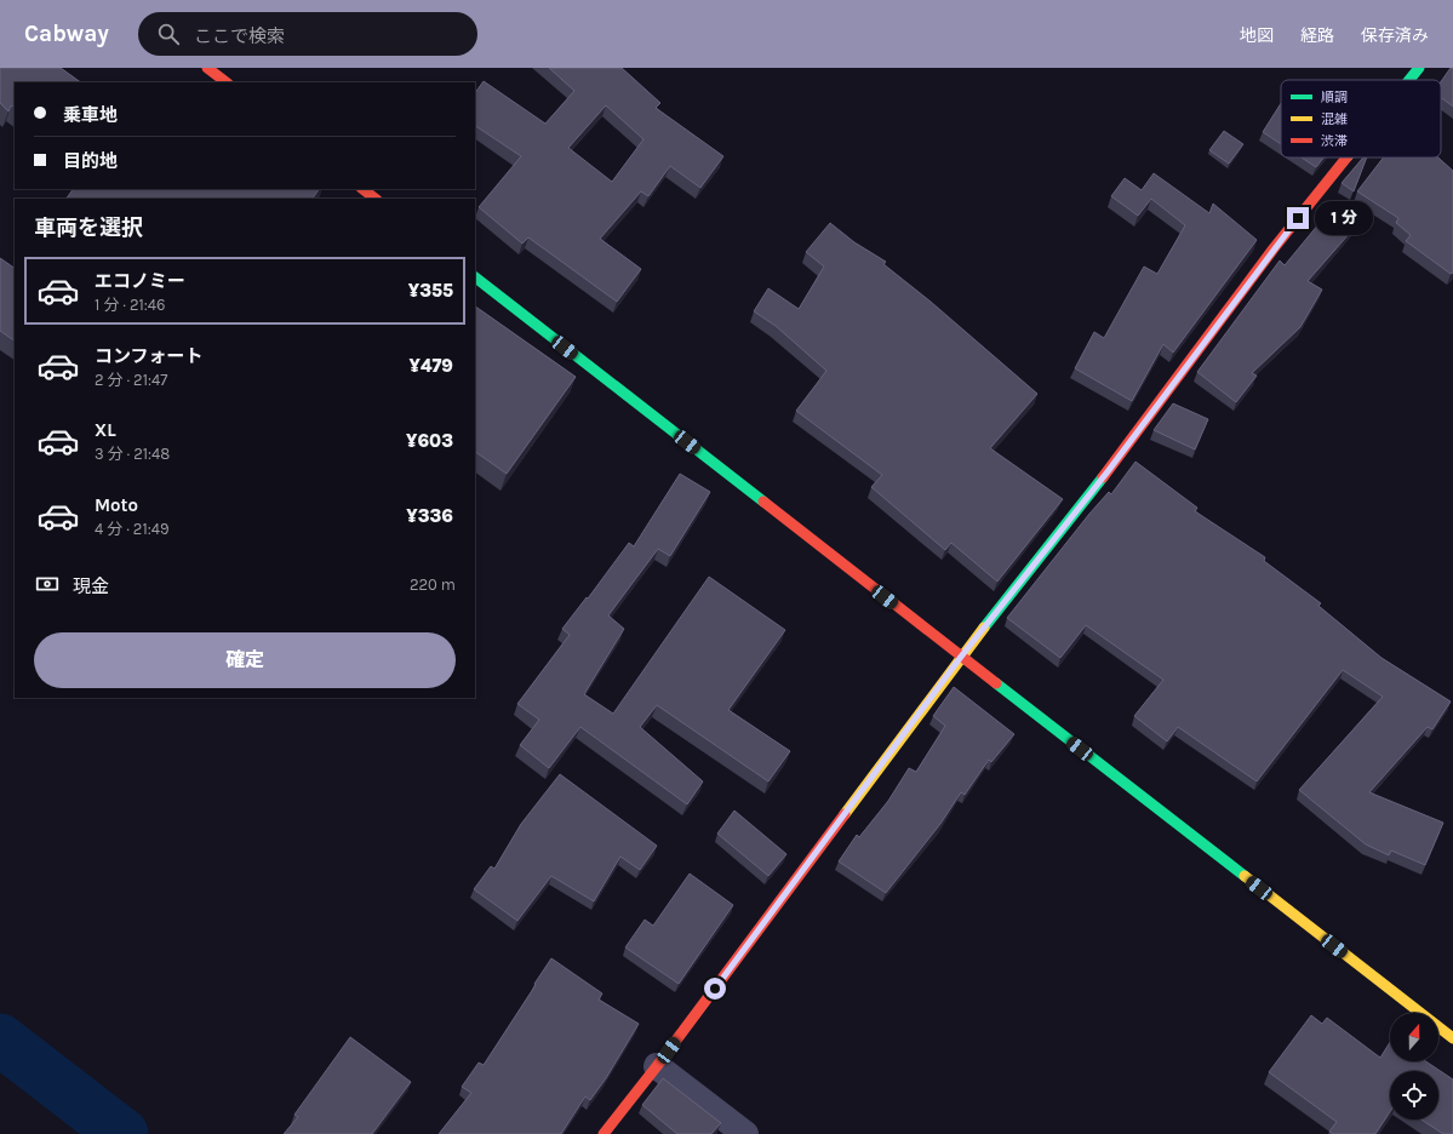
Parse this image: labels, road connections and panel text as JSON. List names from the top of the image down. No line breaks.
{"legend":["順調","混雑","渋滞"],"north":"top","page":{"header":"Cabway","search":"ここで検索","nav":["地図","経路","保存済み"],"banner":["乗車地","目的地"],"heading":"車両を選択","bubble":"1 分","list":[{"name":"エコノミー","note":"1 分 · 21:46","value":"¥355"},{"name":"コンフォート","note":"2 分 · 21:47","value":"¥479"},{"name":"XL","note":"3 分 · 21:48","value":"¥603"},{"name":"Moto","note":"4 分 · 21:49","value":"¥336"}],"pay":["現金","220 m"],"buttons":"確定"}}
